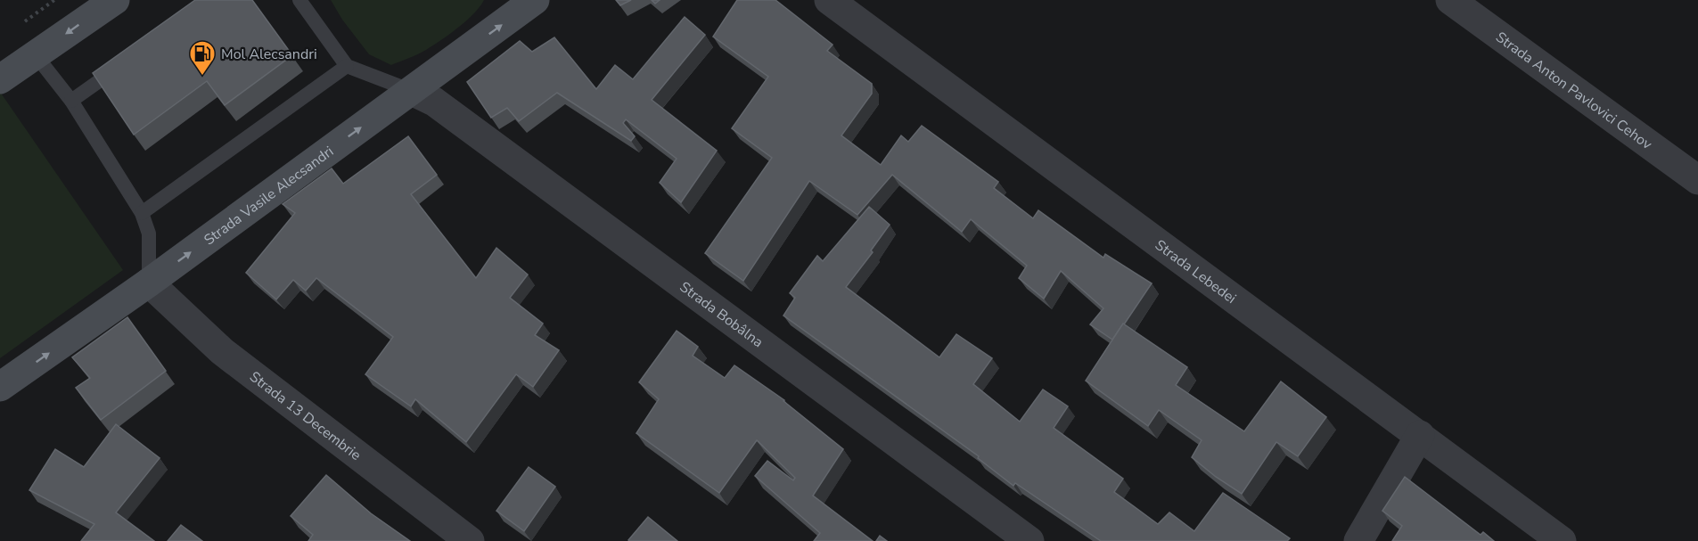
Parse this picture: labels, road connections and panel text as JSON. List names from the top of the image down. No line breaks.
{"streets":{"street":["Strada Anton Pavlovici Cehov","Strada Vasile Alecsandri","Strada Lebedei","Strada Bobâlna","Strada 13 Decembrie"]},"crossings":[["Strada Vasile Alecsandri","Strada Bobâlna"],["Strada Vasile Alecsandri","Strada 13 Decembrie"]],"one_way":["Strada Vasile Alecsandri"],"places":{"fuel station":["Mol Alecsandri"]}}
